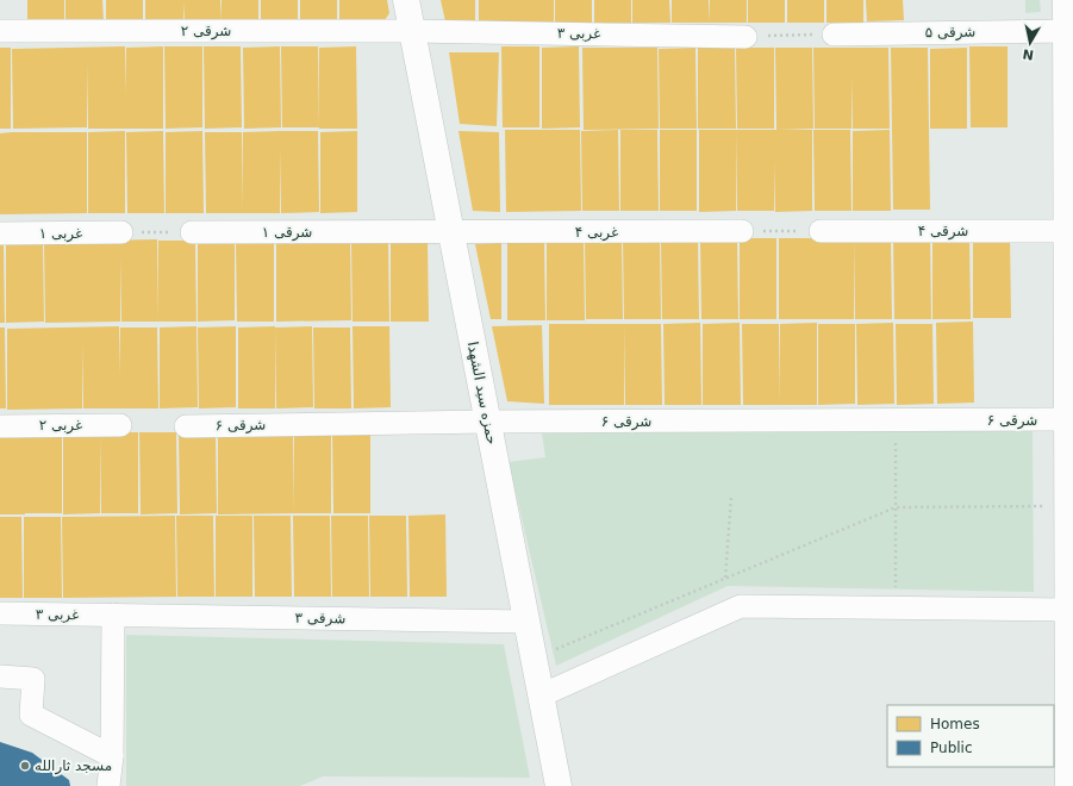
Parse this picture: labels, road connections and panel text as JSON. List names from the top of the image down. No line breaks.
{"streets":{"street":["۲ شرقی","۵ شرقی","۳ غربی","۴ شرقی","۱ شرقی","۴ غربی","۱ غربی","حمزه سید الشهدا","۶ شرقی","۲ غربی","۳ شرقی"]},"crossings":[["۲ شرقی","۳ غربی"],["۲ شرقی","حمزه سید الشهدا"],["۳ غربی","حمزه سید الشهدا"],["۳ غربی","۳ شرقی"],["۱ شرقی","۴ غربی"],["۱ شرقی","حمزه سید الشهدا"],["۴ غربی","حمزه سید الشهدا"],["حمزه سید الشهدا","۶ شرقی"],["حمزه سید الشهدا","۳ شرقی"]],"places":["مسجد ثارالله"],"legend":["Homes","Public"],"north":"bottom"}
